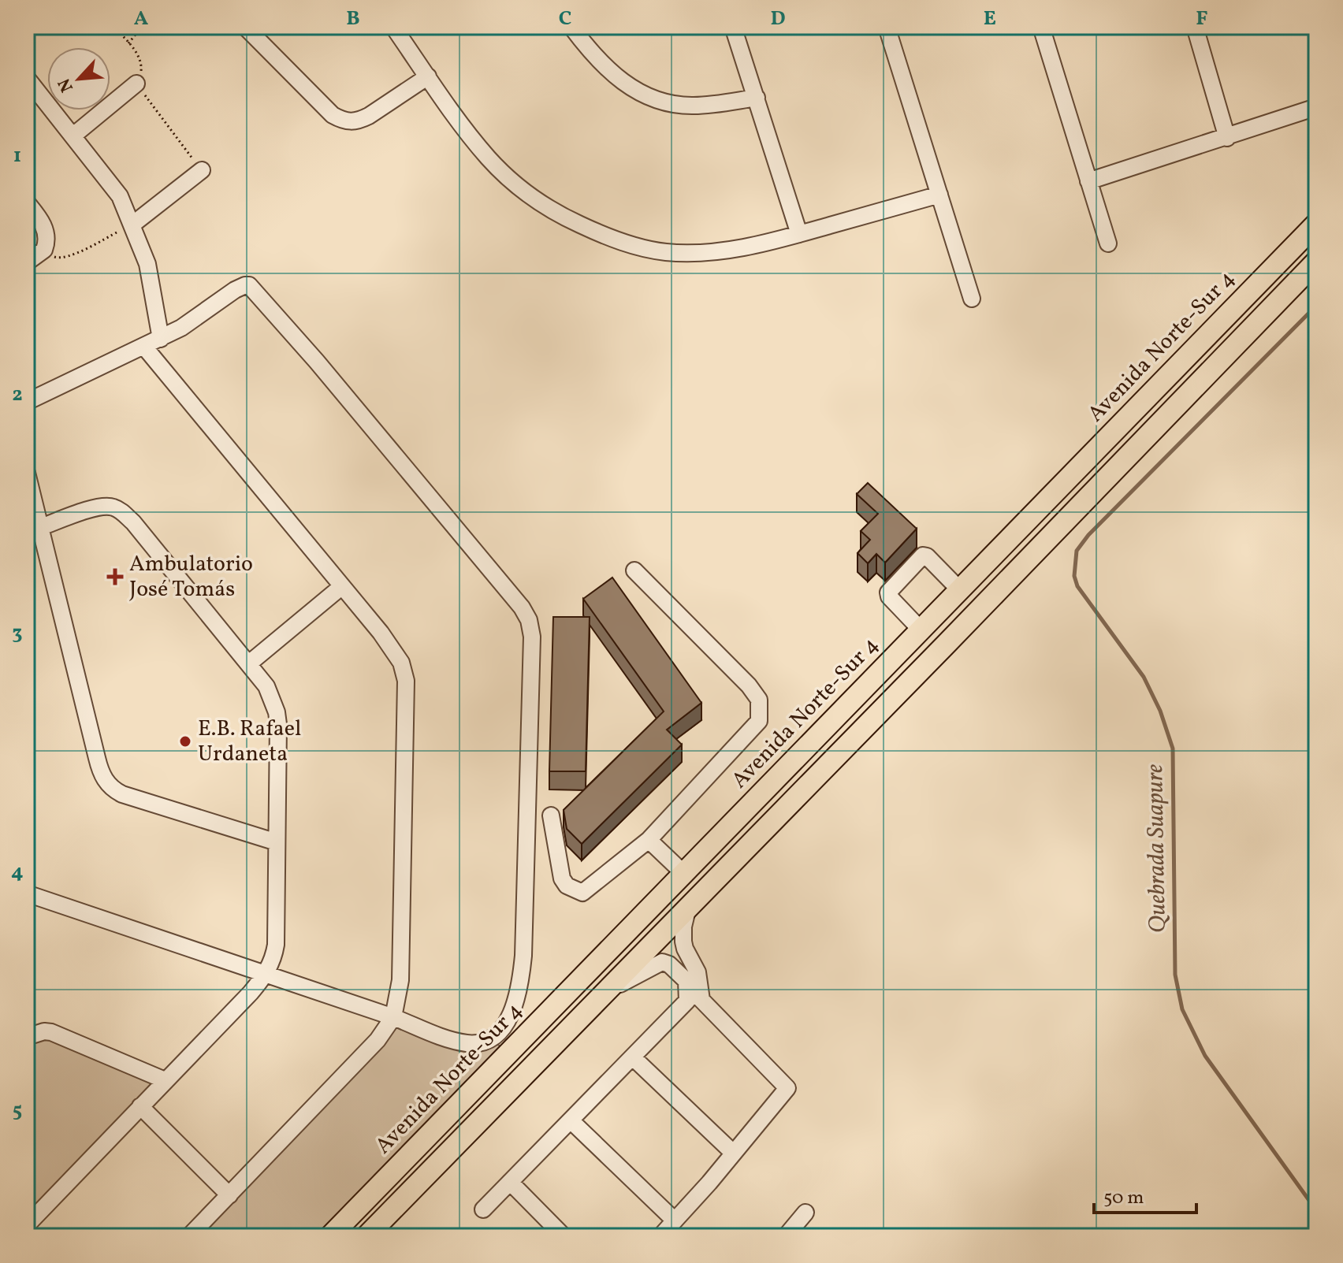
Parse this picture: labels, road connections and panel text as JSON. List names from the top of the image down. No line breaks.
{"streets":{"main road":["Avenida Norte-Sur 4"]},"water":["Quebrada Suapure"],"places":{"health":["Ambulatorio José Tomás"],"other":["E.B. Rafael Urdaneta"]},"scale_bar":"50 m","north":"bottom left","grid":{"columns":["A","B","C","D","E","F"],"rows":["1","2","3","4","5"]}}
